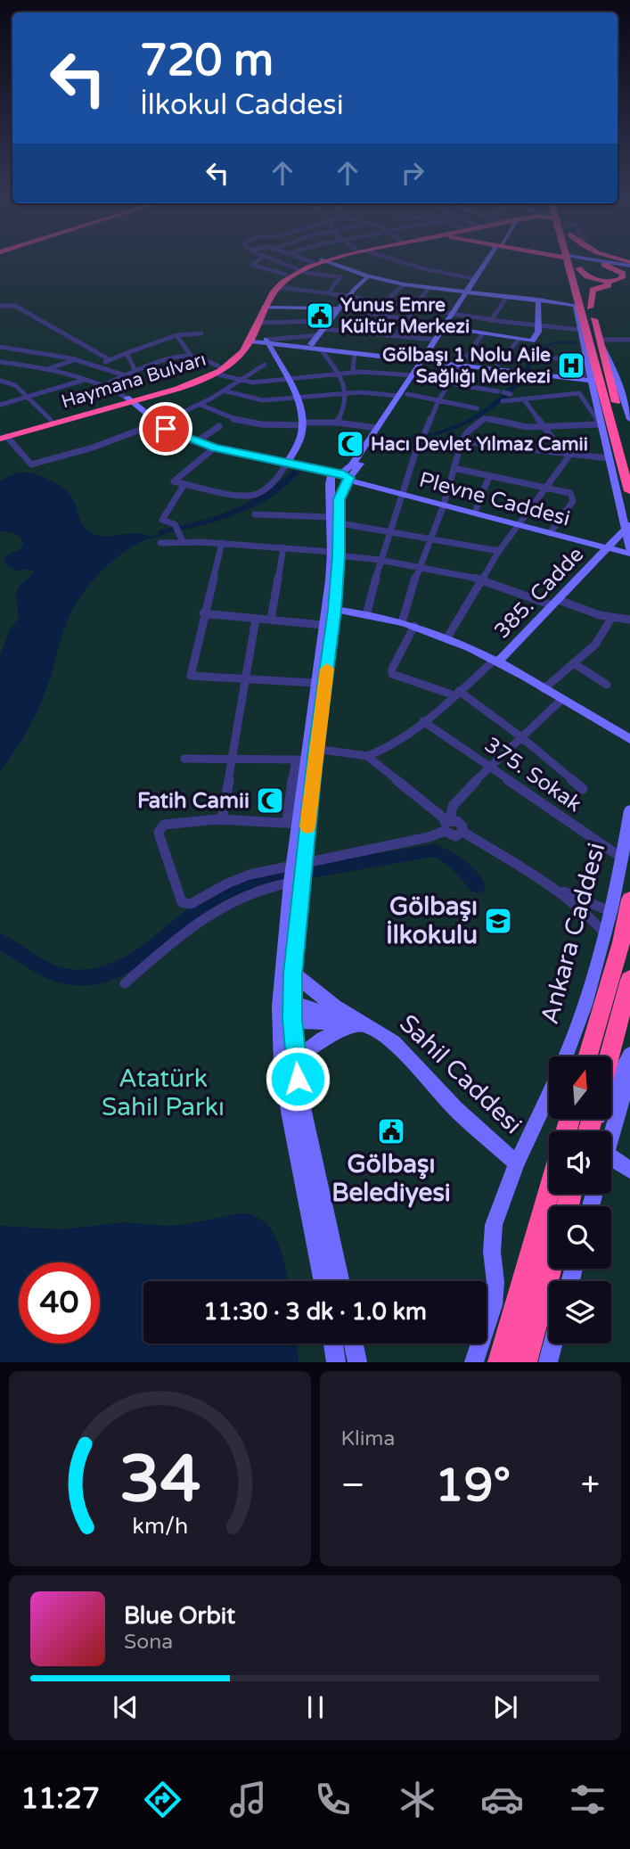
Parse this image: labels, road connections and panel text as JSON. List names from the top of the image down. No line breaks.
{"streets":{"highway":["Haymana Bulvarı"],"street":["Plevne Caddesi","385. Cadde","375. Sokak","Ankara Caddesi","Sahil Caddesi"]},"crossings":[["Haymana Bulvarı","Plevne Caddesi"],["Plevne Caddesi","385. Cadde"],["375. Sokak","Ankara Caddesi"],["Ankara Caddesi","Sahil Caddesi"]],"parks":["Atatürk Sahil Parkı"],"places":{"public building":["Yunus Emre Kültür Merkezi","Gölbaşı Belediyesi"],"hospital":["Gölbaşı 1 Nolu Aile Sağlığı Merkezi"],"mosque":["Hacı Devlet Yılmaz Camii","Fatih Camii"],"school or university":["Gölbaşı İlkokulu"]},"north":"top","page":{"turn":["720 m","İlkokul Caddesi"],"limit":"40","trip":"11:30 · 3 dk · 1.0 km","tile":"Klima","heat":["−","19°","+"],"song":["Blue Orbit","Sona"],"tabs":"11:27","gauge":["34","km/h"]}}
